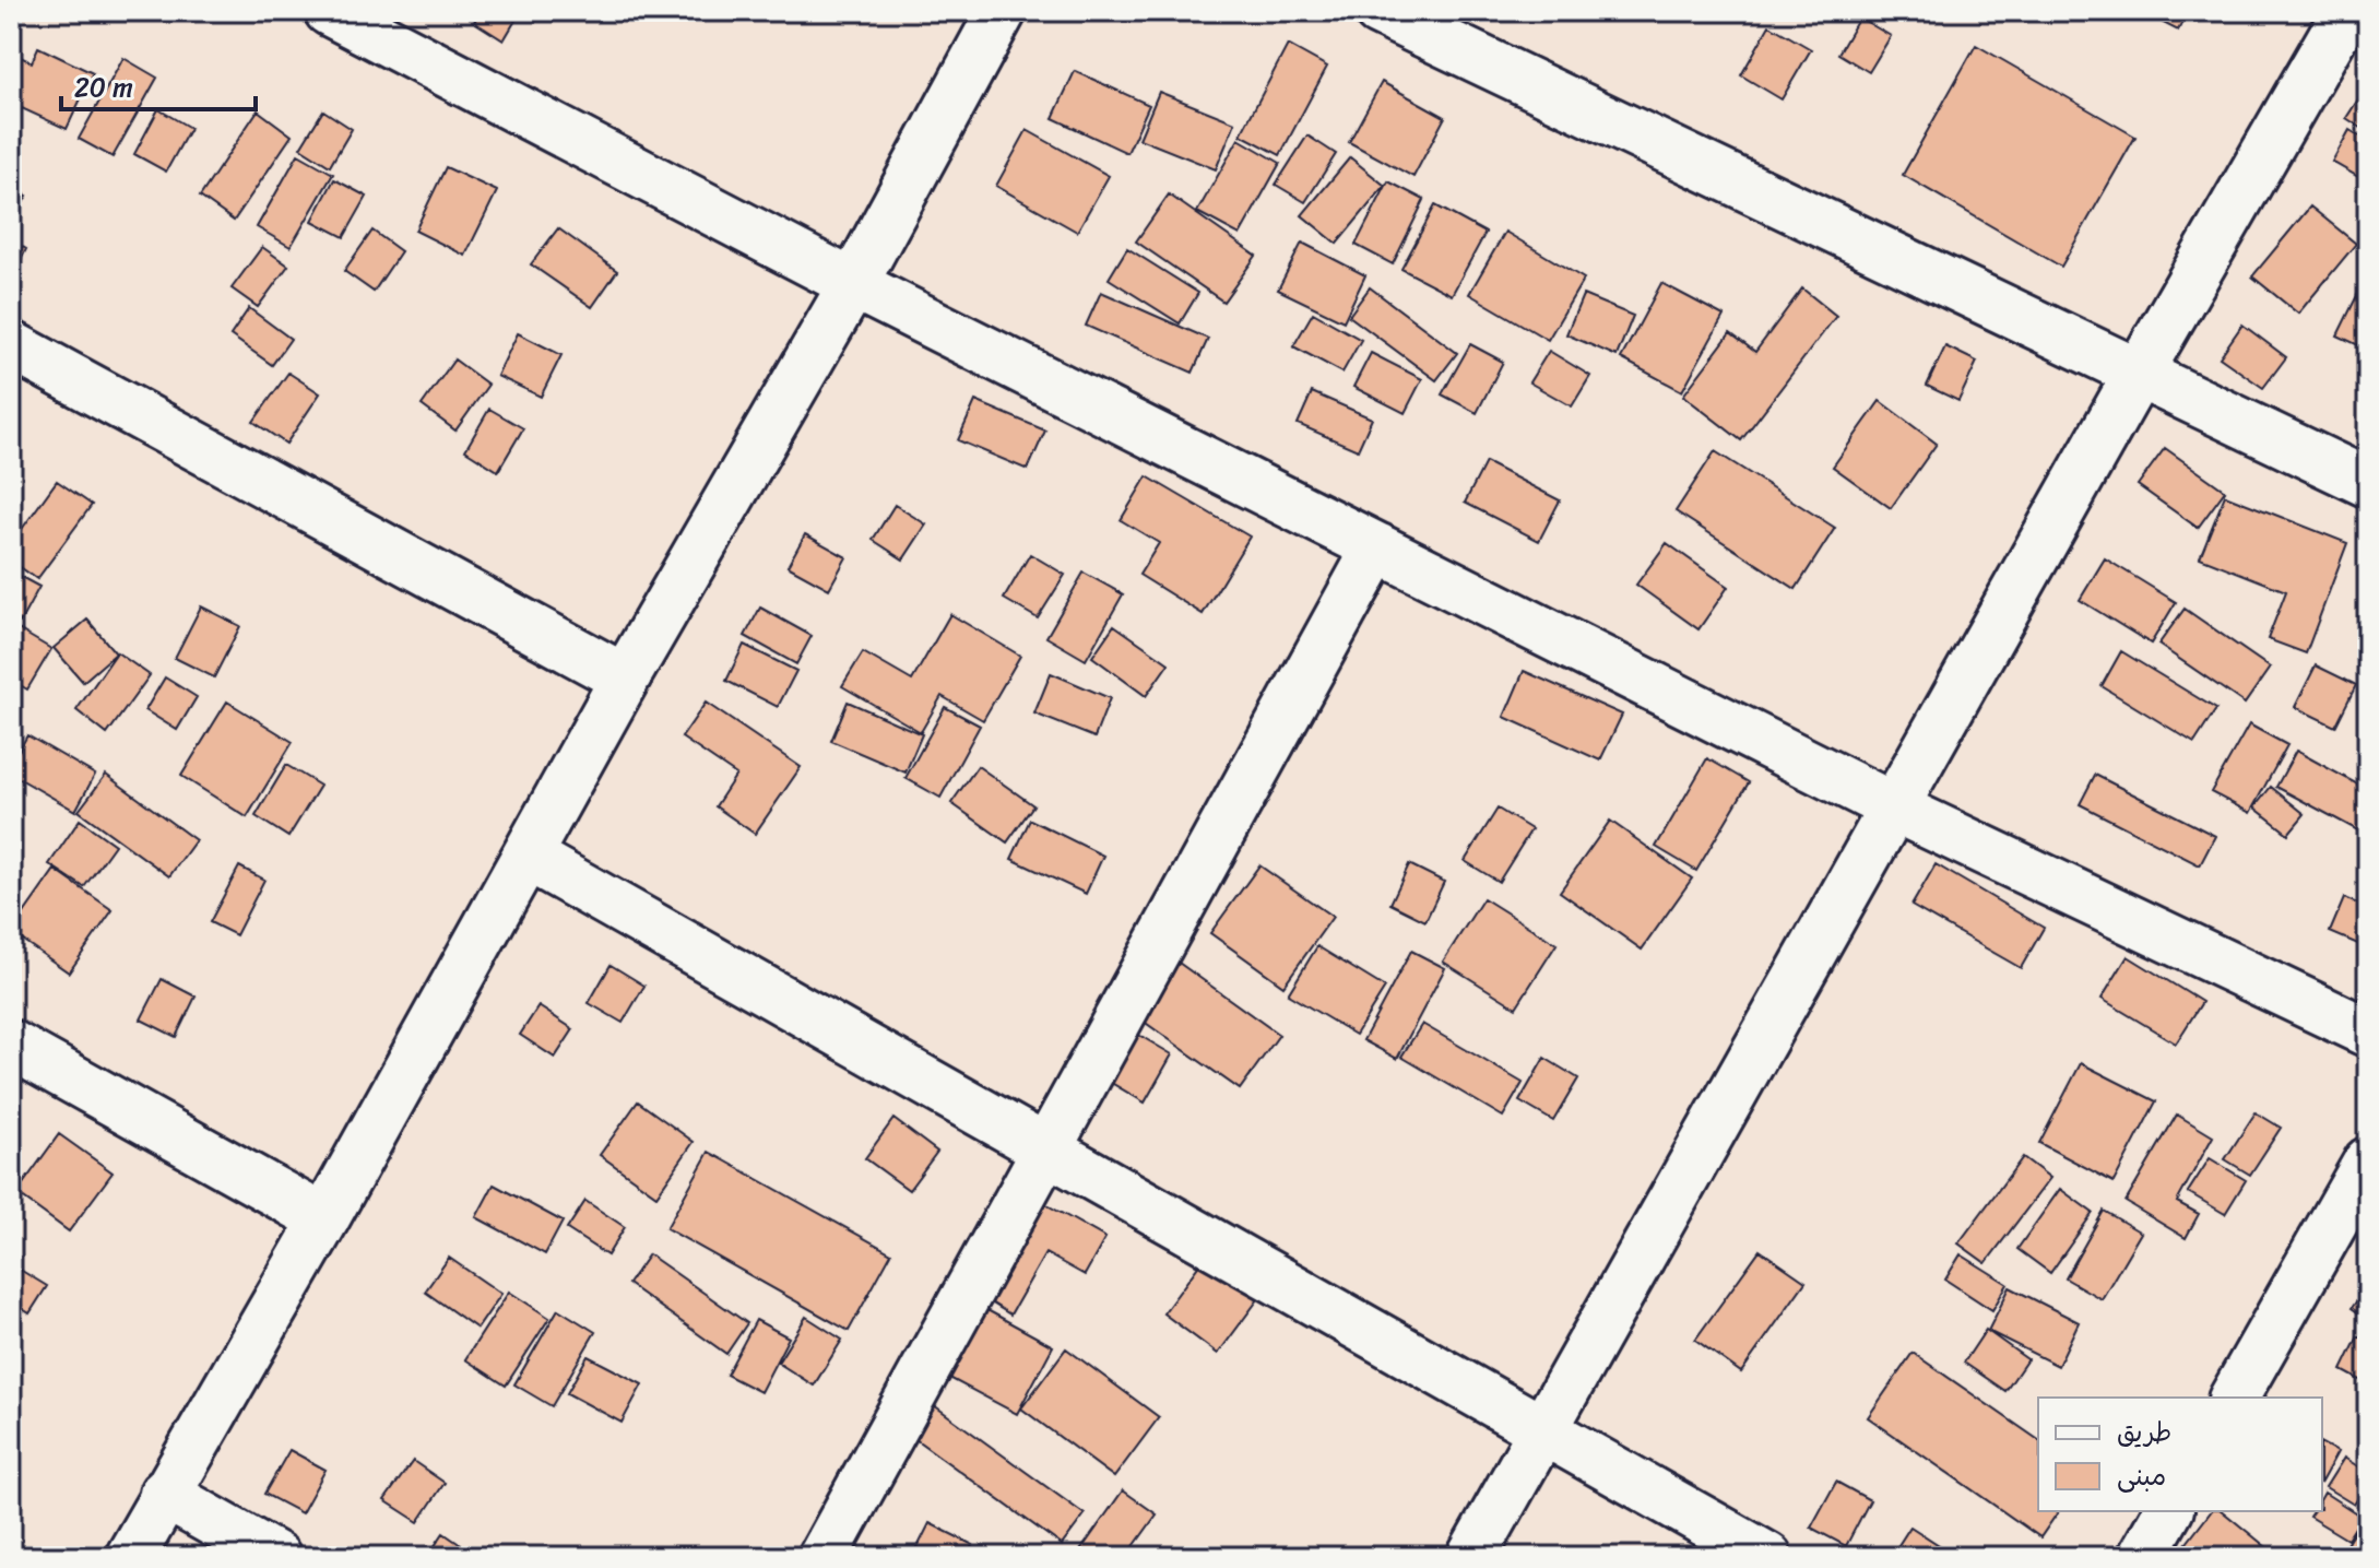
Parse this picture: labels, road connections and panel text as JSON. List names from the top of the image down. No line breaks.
{"legend":["طريق","مبنى"],"scale_bar":"20 m"}
